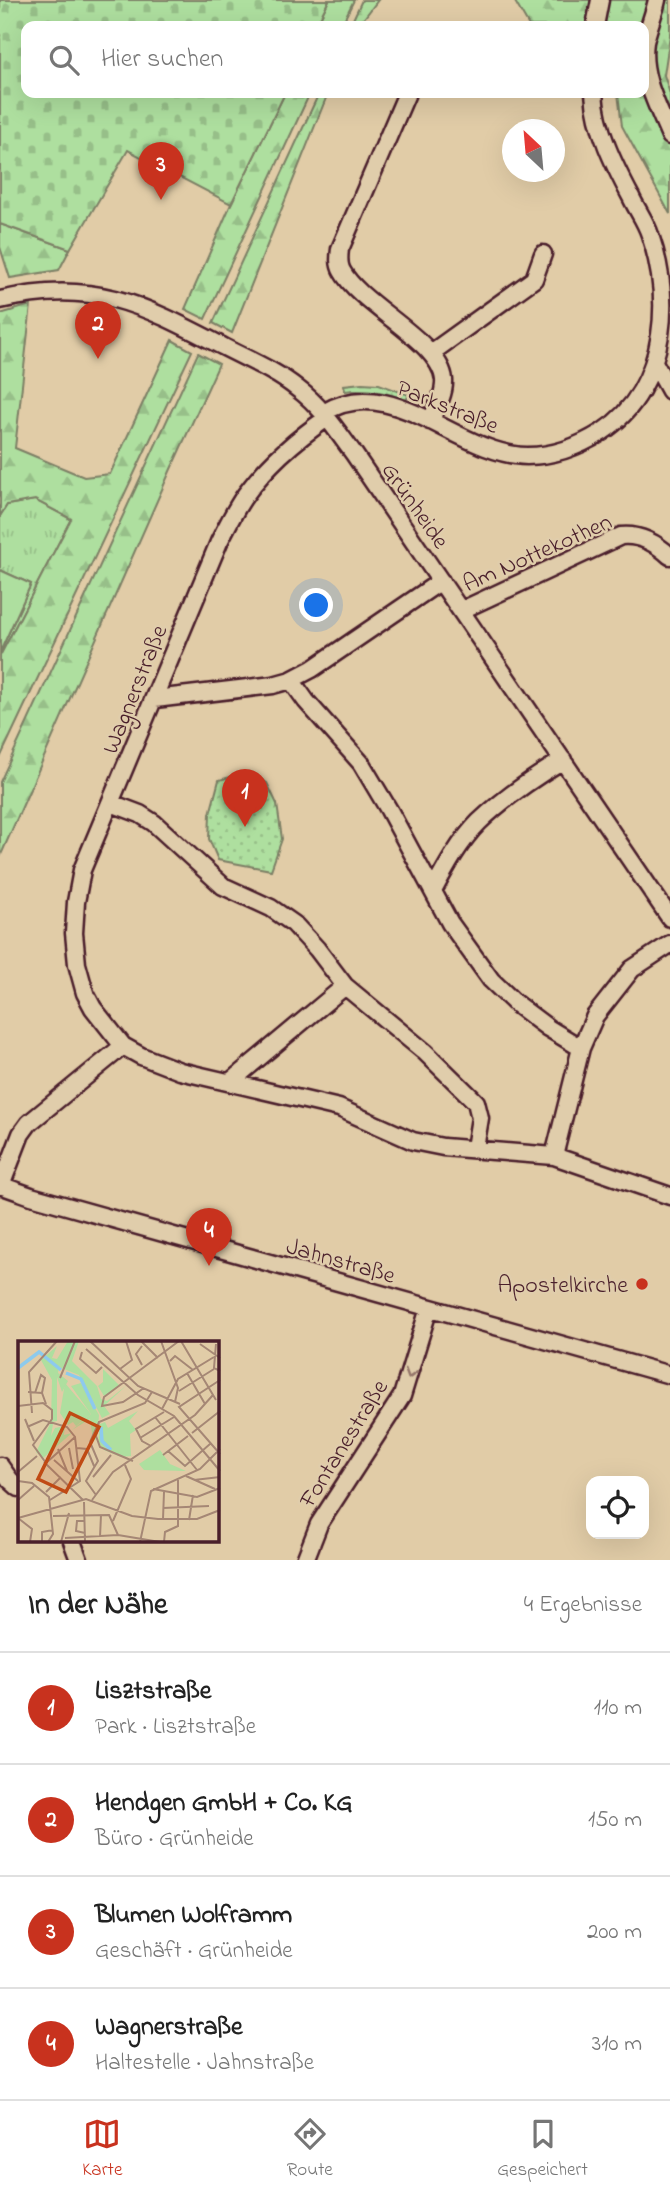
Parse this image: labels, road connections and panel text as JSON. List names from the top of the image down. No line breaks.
{"streets":{"street":["Parkstraße","Grünheide","Am Nottekothen","Wagnerstraße","Jahnstraße","Fontanestraße"]},"crossings":[["Parkstraße","Grünheide"],["Parkstraße","Wagnerstraße"],["Grünheide","Am Nottekothen"],["Grünheide","Wagnerstraße"],["Jahnstraße","Fontanestraße"]],"one_way":["Fontanestraße"],"places":["Apostelkirche"],"north":"top left","page":{"search":"Hier suchen","pins":["3","2","1","4"],"heading":["In der Nähe","4 Ergebnisse"],"list":[{"mark":"1","name":"Lisztstraße","note":"Park · Lisztstraße","value":"110 m"},{"mark":"2","name":"Hendgen GmbH + Co. KG","note":"Büro · Grünheide","value":"150 m"},{"mark":"3","name":"Blumen Wolframm","note":"Geschäft · Grünheide","value":"200 m"},{"mark":"4","name":"Wagnerstraße","note":"Haltestelle · Jahnstraße","value":"310 m"}],"nav":["Karte","Route","Gespeichert"]}}
